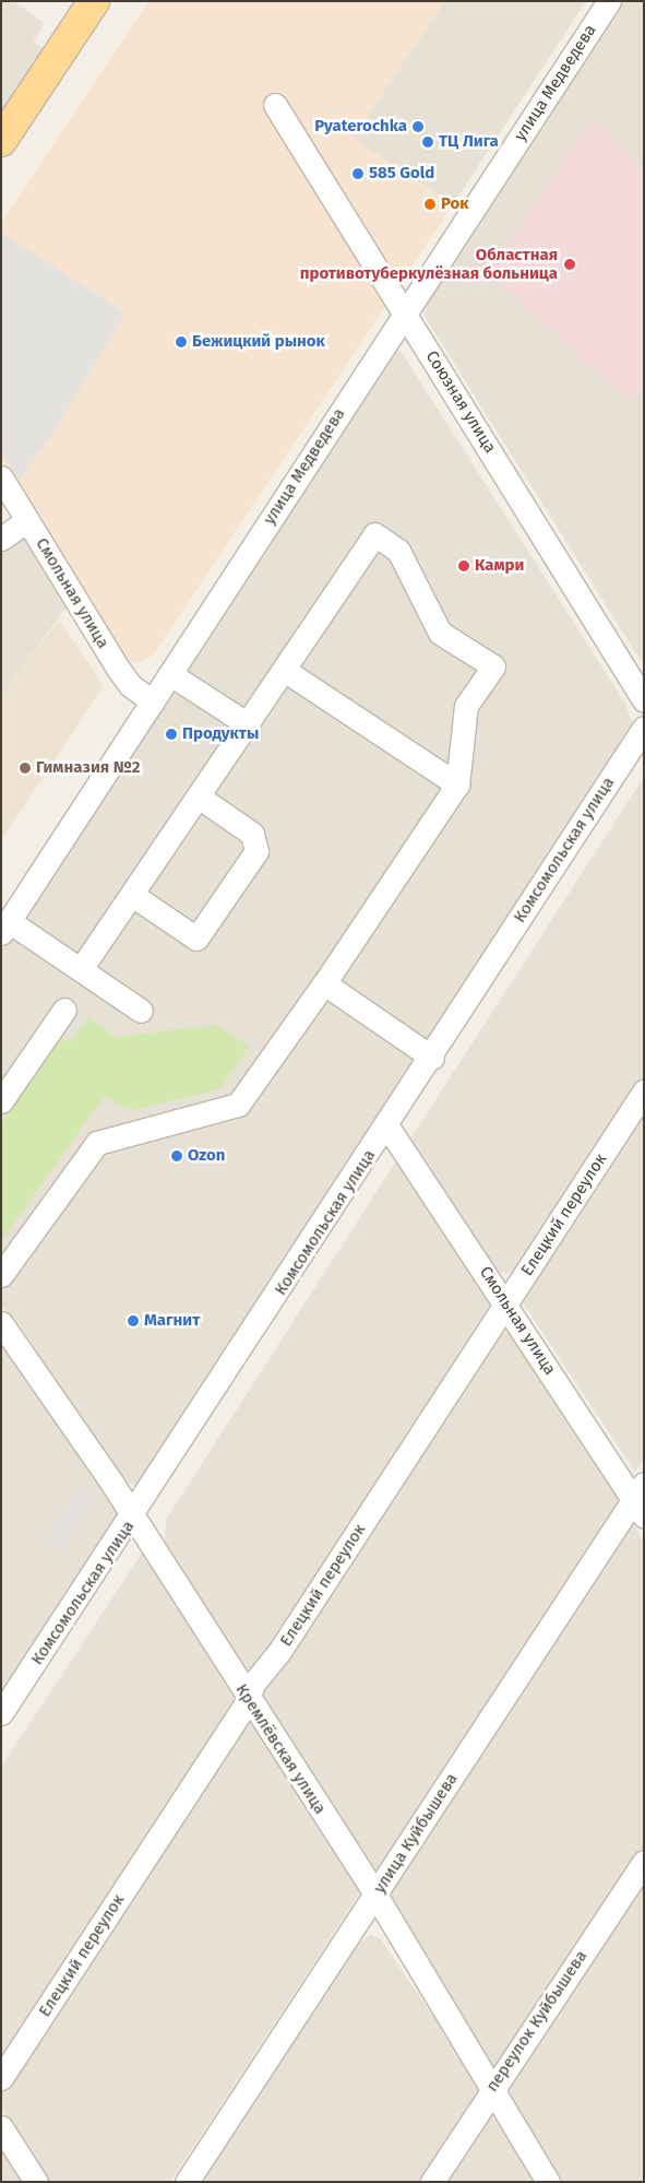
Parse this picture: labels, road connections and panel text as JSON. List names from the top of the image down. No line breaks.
{"streets":{"street":["улица Медведева","Союзная улица","Смольная улица","Комсомольская улица","Елецкий переулок","Кремлёвская улица","улица Куйбышева","переулок Куйбышева"]},"crossings":[["улица Медведева","Союзная улица"],["улица Медведева","Смольная улица"],["Смольная улица","Комсомольская улица"],["Смольная улица","Елецкий переулок"],["Смольная улица","улица Куйбышева"],["Комсомольская улица","Кремлёвская улица"],["Елецкий переулок","Кремлёвская улица"],["Кремлёвская улица","улица Куйбышева"],["Кремлёвская улица","переулок Куйбышева"]],"places":["Pyaterochka","ТЦ Лига","585 Gold","Рок","Областная противотуберкулёзная больница","Бежицкий рынок","Камри","Продукты","Гимназия №2","Ozon","Магнит"]}
